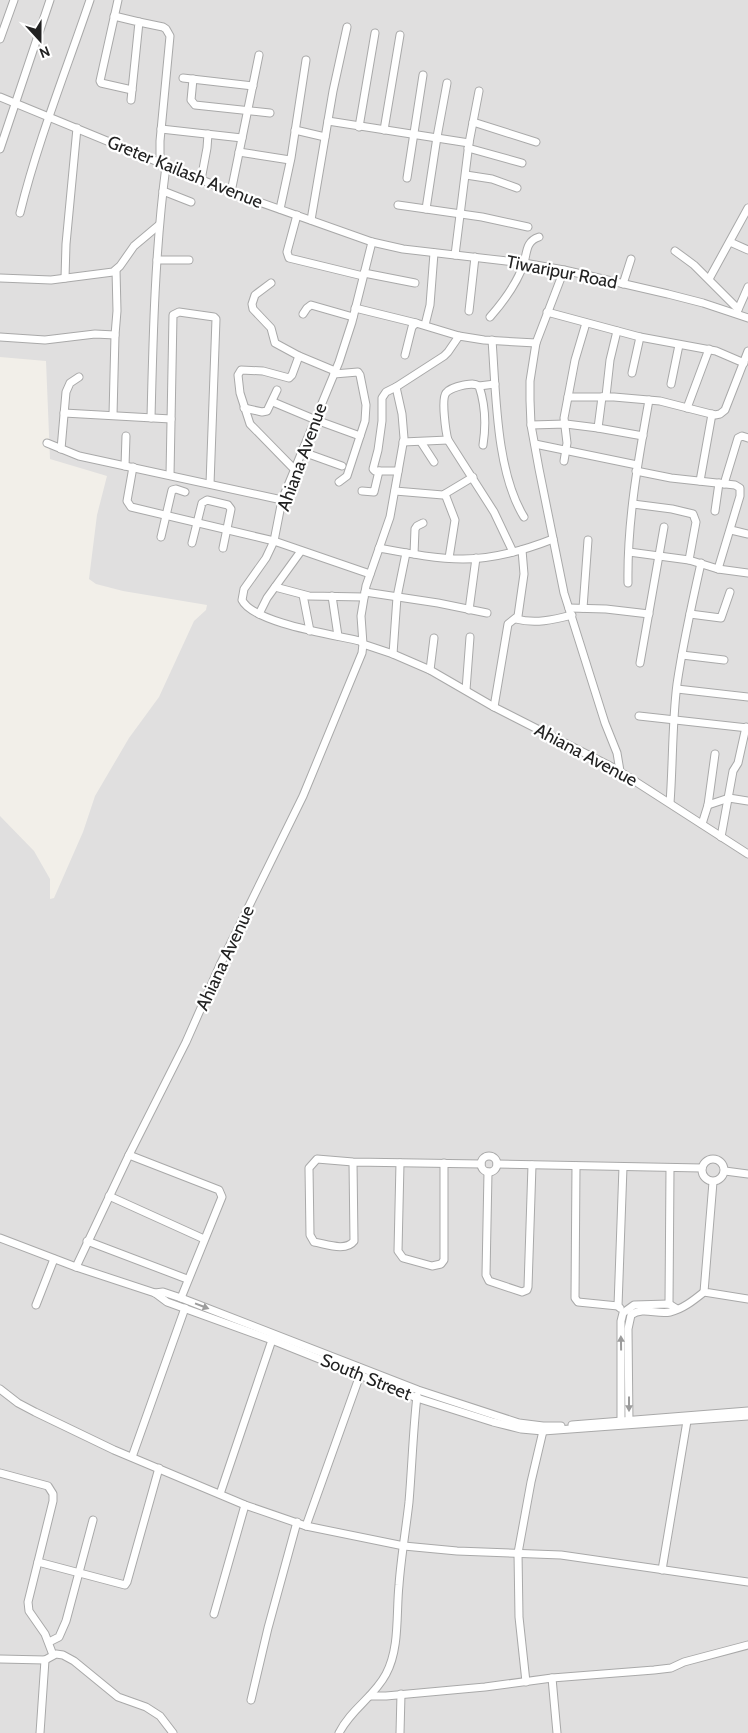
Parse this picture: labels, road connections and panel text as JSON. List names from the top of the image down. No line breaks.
{"streets":{"street":["Greter Kailash Avenue","Tiwaripur Road","Ahiana Avenue","South Street"]},"crossings":[["Greter Kailash Avenue","Tiwaripur Road"],["Greter Kailash Avenue","Ahiana Avenue"],["Tiwaripur Road","Ahiana Avenue"],["Ahiana Avenue","South Street"]],"north":"bottom"}
